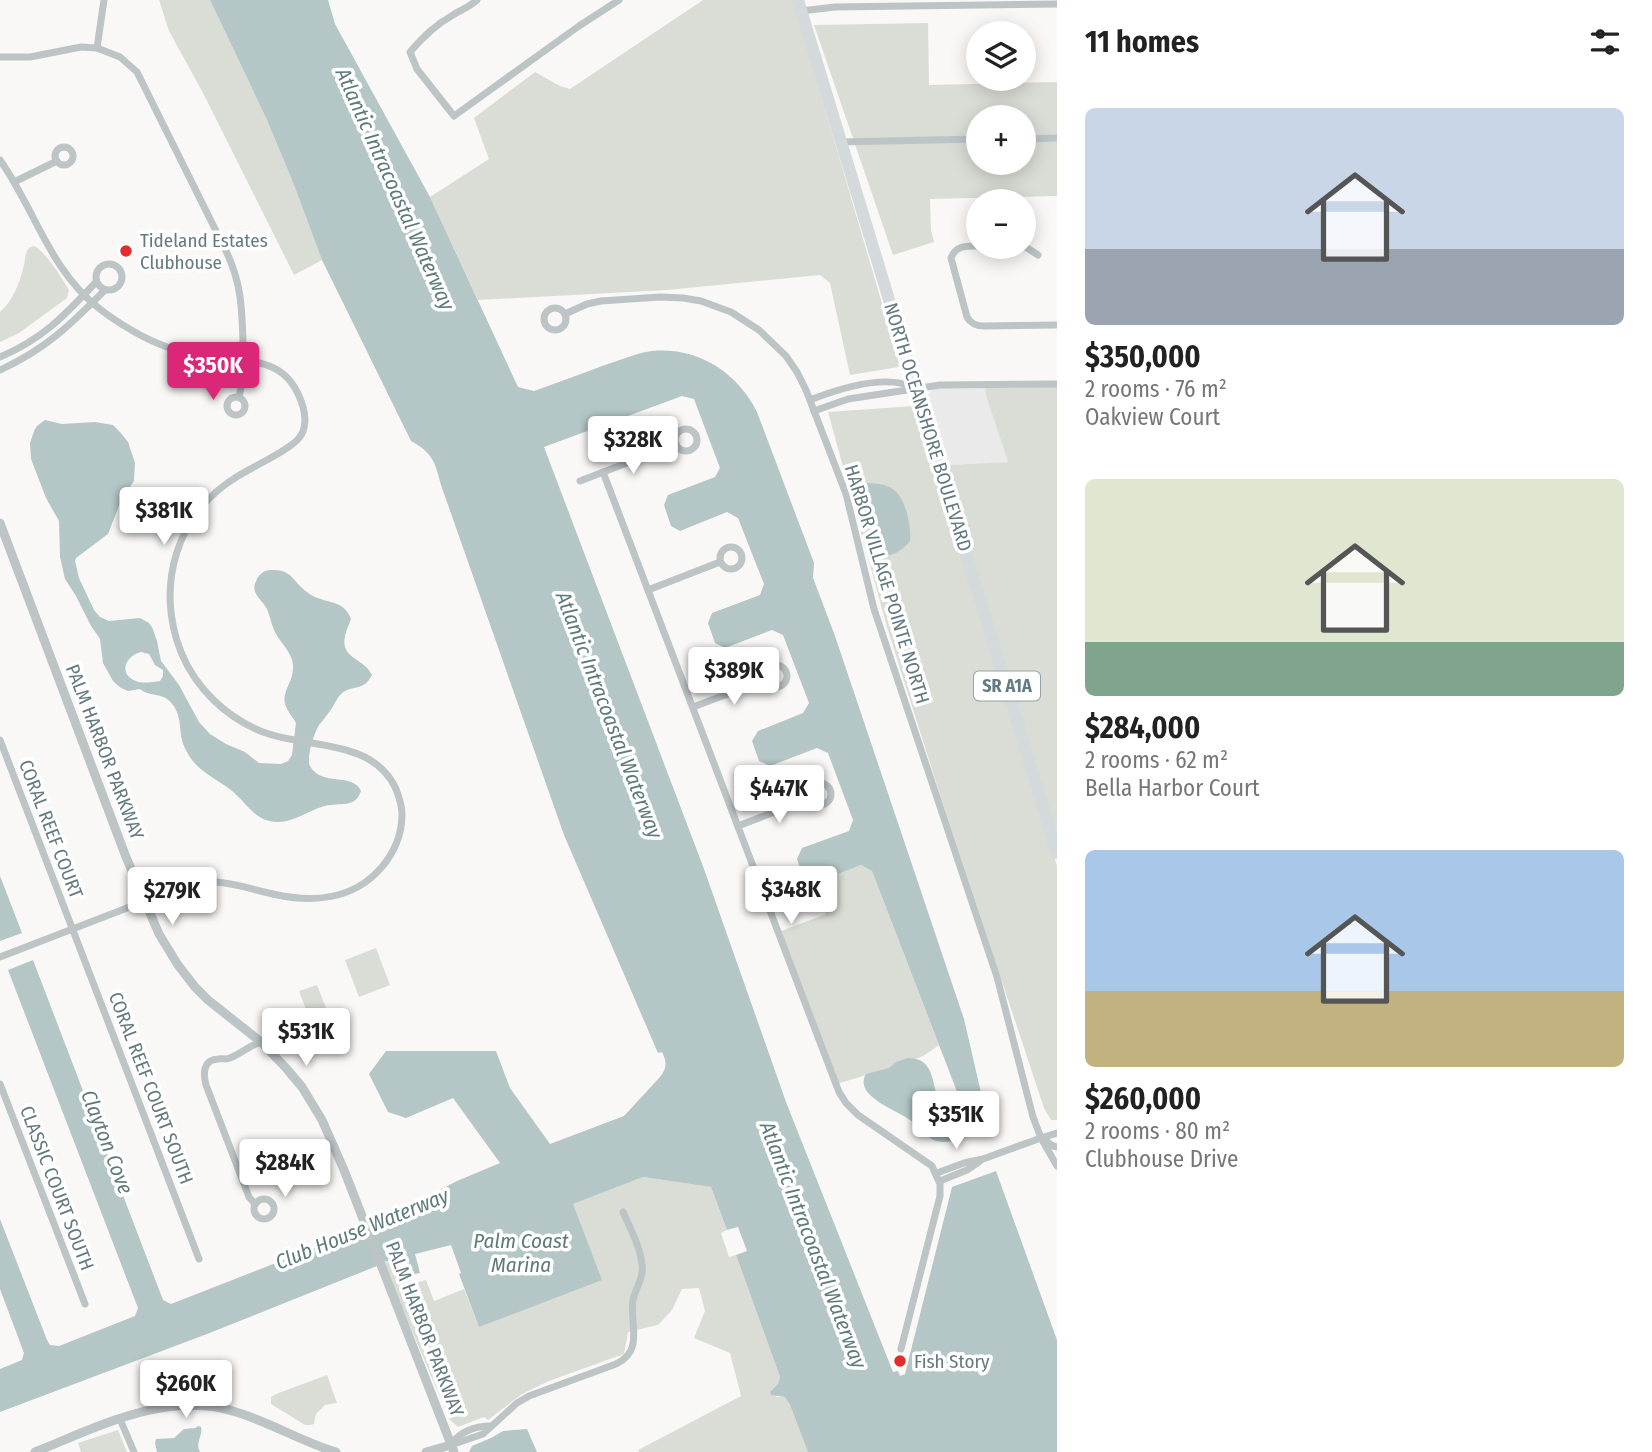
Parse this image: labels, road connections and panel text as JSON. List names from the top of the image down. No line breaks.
{"streets":{"main road":["NORTH OCEANSHORE BOULEVARD","SR A1A"],"street":["HARBOR VILLAGE POINTE NORTH","PALM HARBOR PARKWAY","CORAL REEF COURT","CORAL REEF COURT SOUTH","CLASSIC COURT SOUTH"]},"crossings":[["CORAL REEF COURT","CORAL REEF COURT SOUTH"]],"water":["Atlantic Intracoastal Waterway","Clayton Cove","Club House Waterway","Palm Coast Marina"],"places":["Tideland Estates Clubhouse","Fish Story"],"page":{"heading":"11 homes","map_buttons":["+","−"],"list":[{"name":"$350,000","note":"2 rooms · 76 m² · Oakview Court"},{"name":"$284,000","note":"2 rooms · 62 m² · Bella Harbor Court"},{"name":"$260,000","note":"2 rooms · 80 m² · Clubhouse Drive"}],"price":["$350K","$328K","$381K","$389K","$447K","$348K","$279K","$531K","$351K","$284K","$260K"]}}
